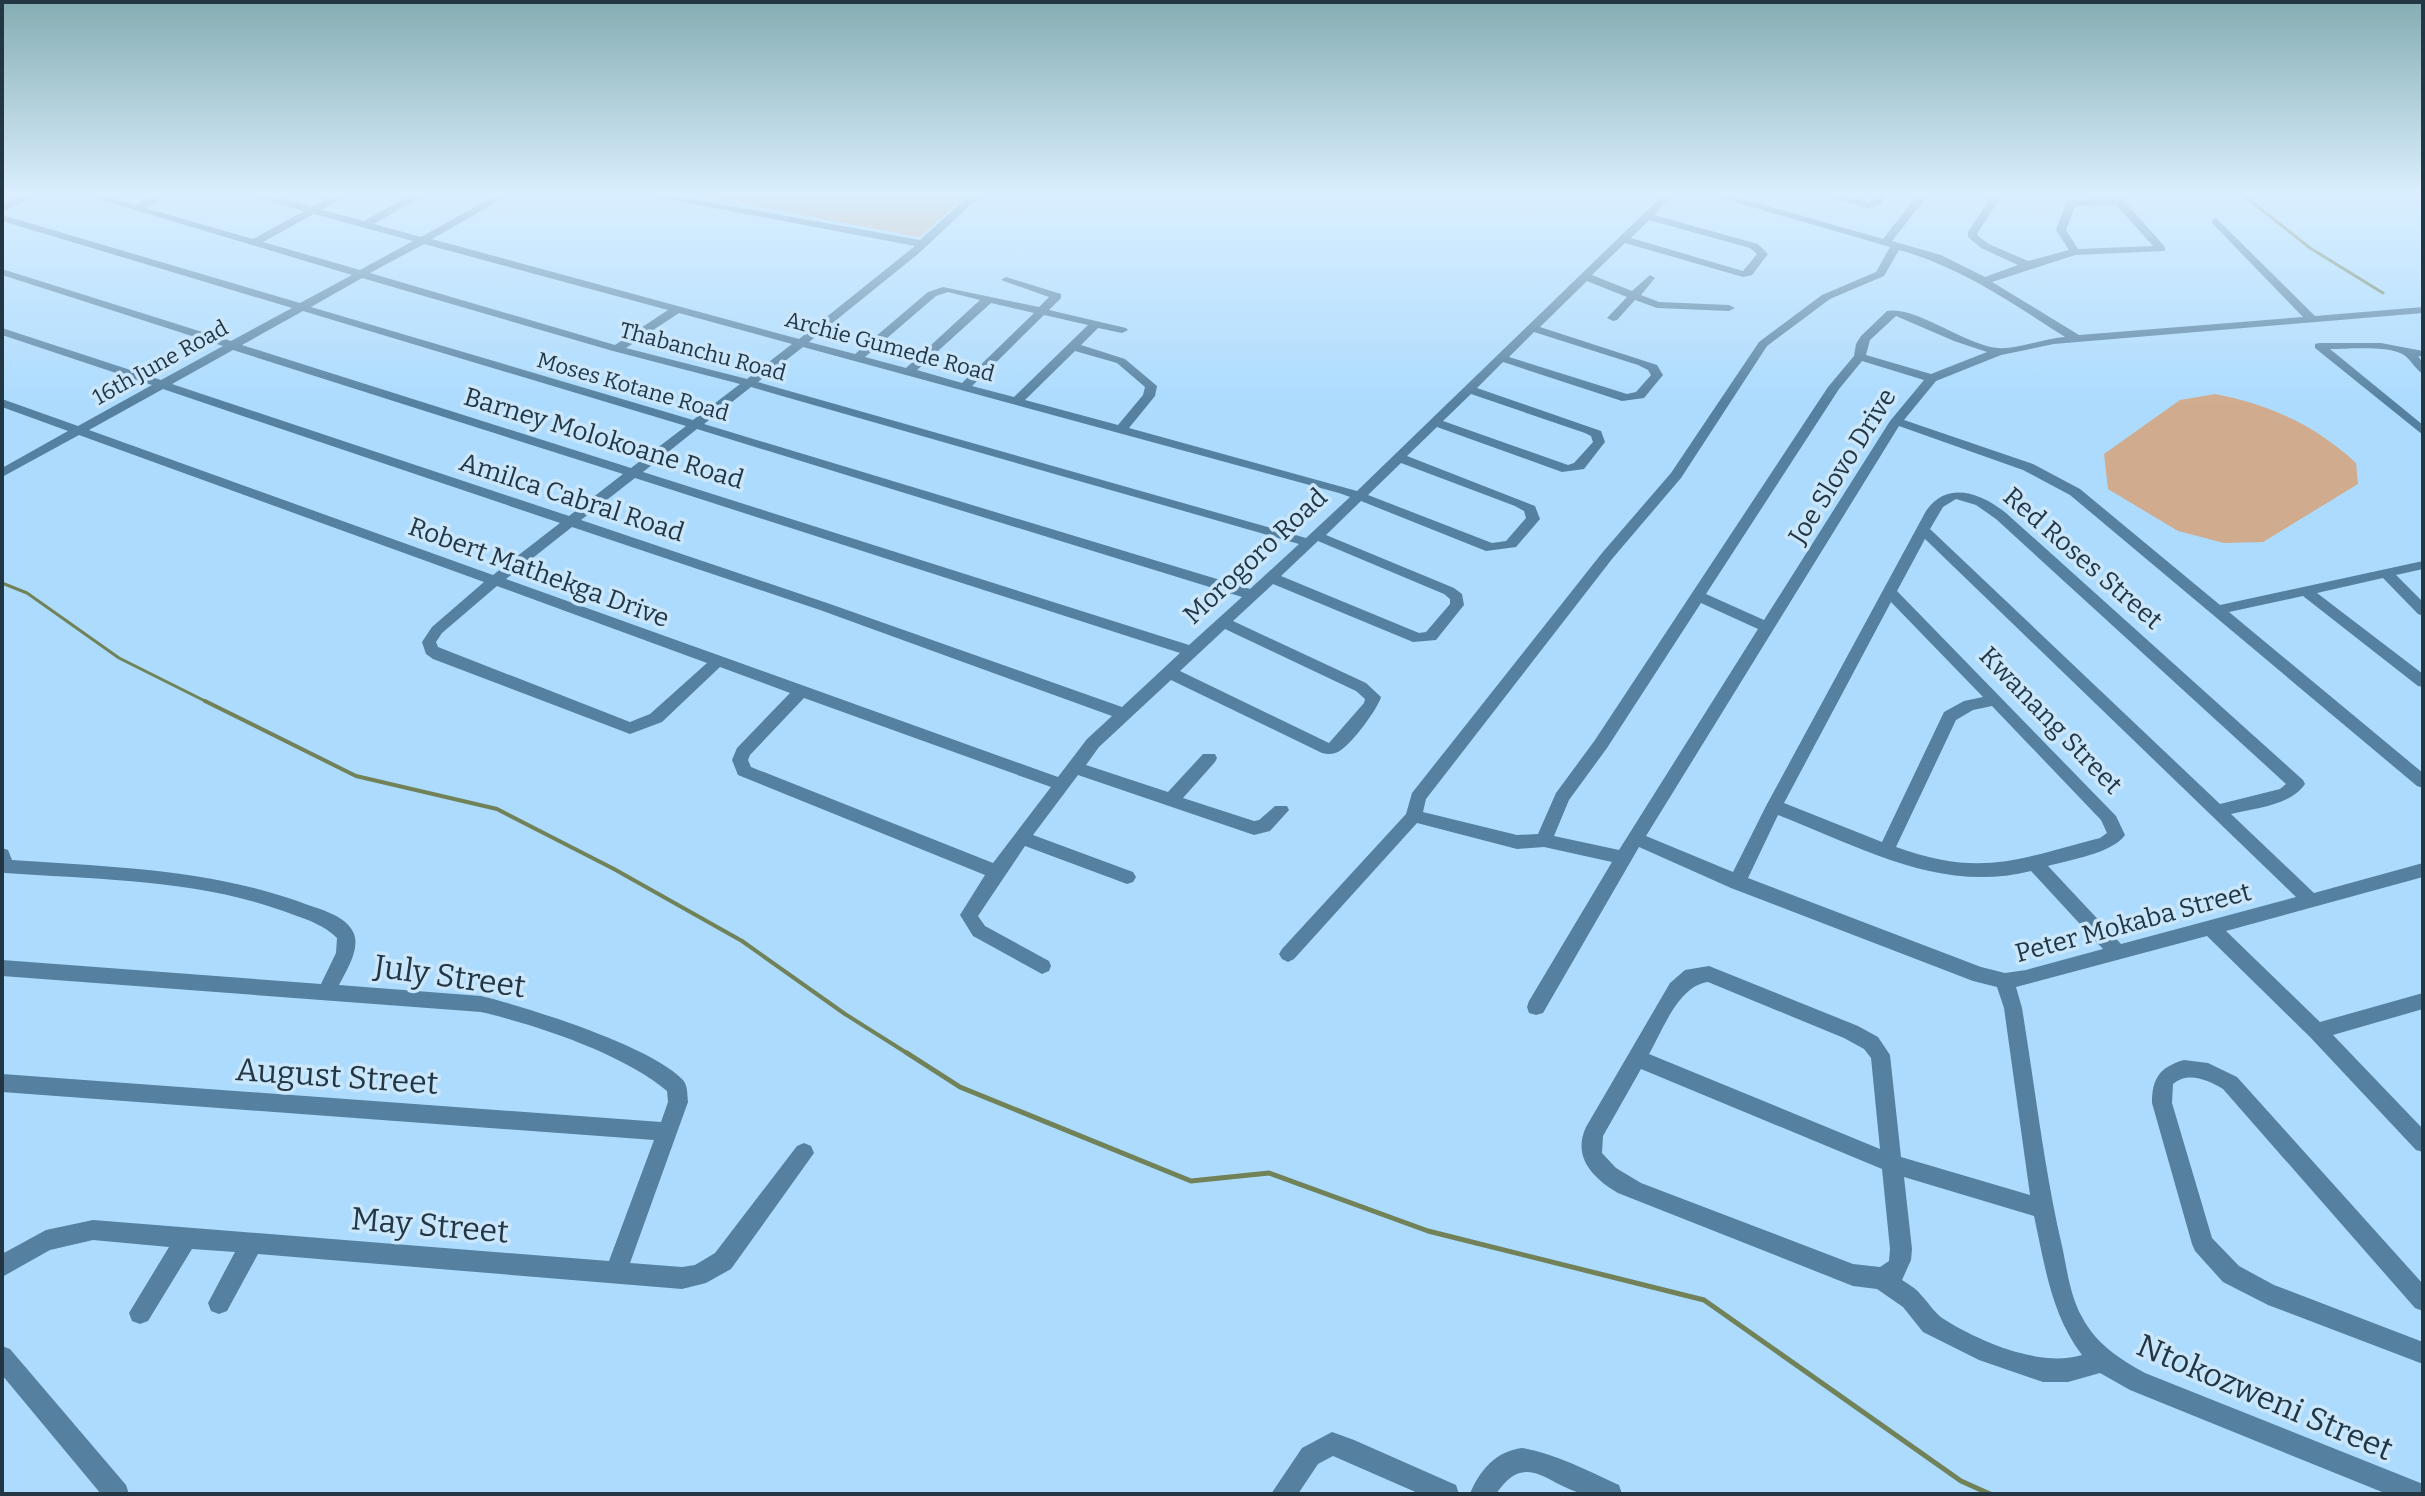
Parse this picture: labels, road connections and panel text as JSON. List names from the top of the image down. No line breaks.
{"streets":{"street":["Archie Gumede Road","Thabanchu Road","16th June Road","Moses Kotane Road","Barney Molokoane Road","Joe Slovo Drive","Amilca Cabral Road","Morogoro Road","Red Roses Street","Robert Mathekga Drive","Kwanang Street","Peter Mokaba Street","July Street","August Street","May Street","Ntokozweni Street"]},"crossings":[["Archie Gumede Road","Morogoro Road"],["Thabanchu Road","16th June Road"],["Thabanchu Road","Morogoro Road"],["16th June Road","Moses Kotane Road"],["16th June Road","Barney Molokoane Road"],["16th June Road","Amilca Cabral Road"],["16th June Road","Robert Mathekga Drive"],["Moses Kotane Road","Morogoro Road"],["Barney Molokoane Road","Morogoro Road"],["Joe Slovo Drive","Peter Mokaba Street"],["Amilca Cabral Road","Morogoro Road"],["Morogoro Road","Robert Mathekga Drive"],["Red Roses Street","Kwanang Street"],["Red Roses Street","Peter Mokaba Street"],["Peter Mokaba Street","Ntokozweni Street"],["July Street","August Street"],["July Street","May Street"]]}
